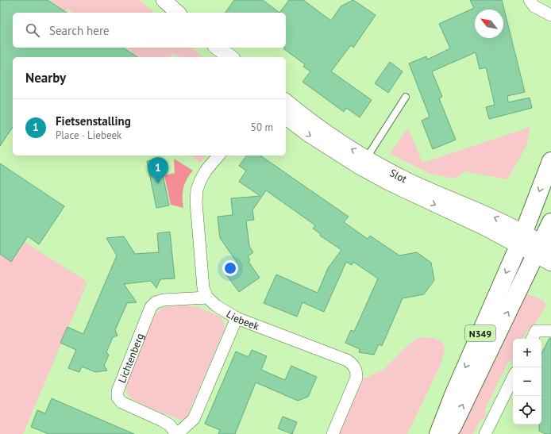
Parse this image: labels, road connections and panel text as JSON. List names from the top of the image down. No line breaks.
{"streets":{"main road":["N349"],"street":["Slot","Liebeek","Lichtenberg"]},"crossings":[["Slot","N349"],["Liebeek","Lichtenberg"]],"north":"top left","page":{"search":"Search here","heading":"Nearby","list":[{"mark":"1","name":"Fietsenstalling","note":"Place · Liebeek","value":"50 m"}],"pins":"1","map_buttons":["+","−"]}}
